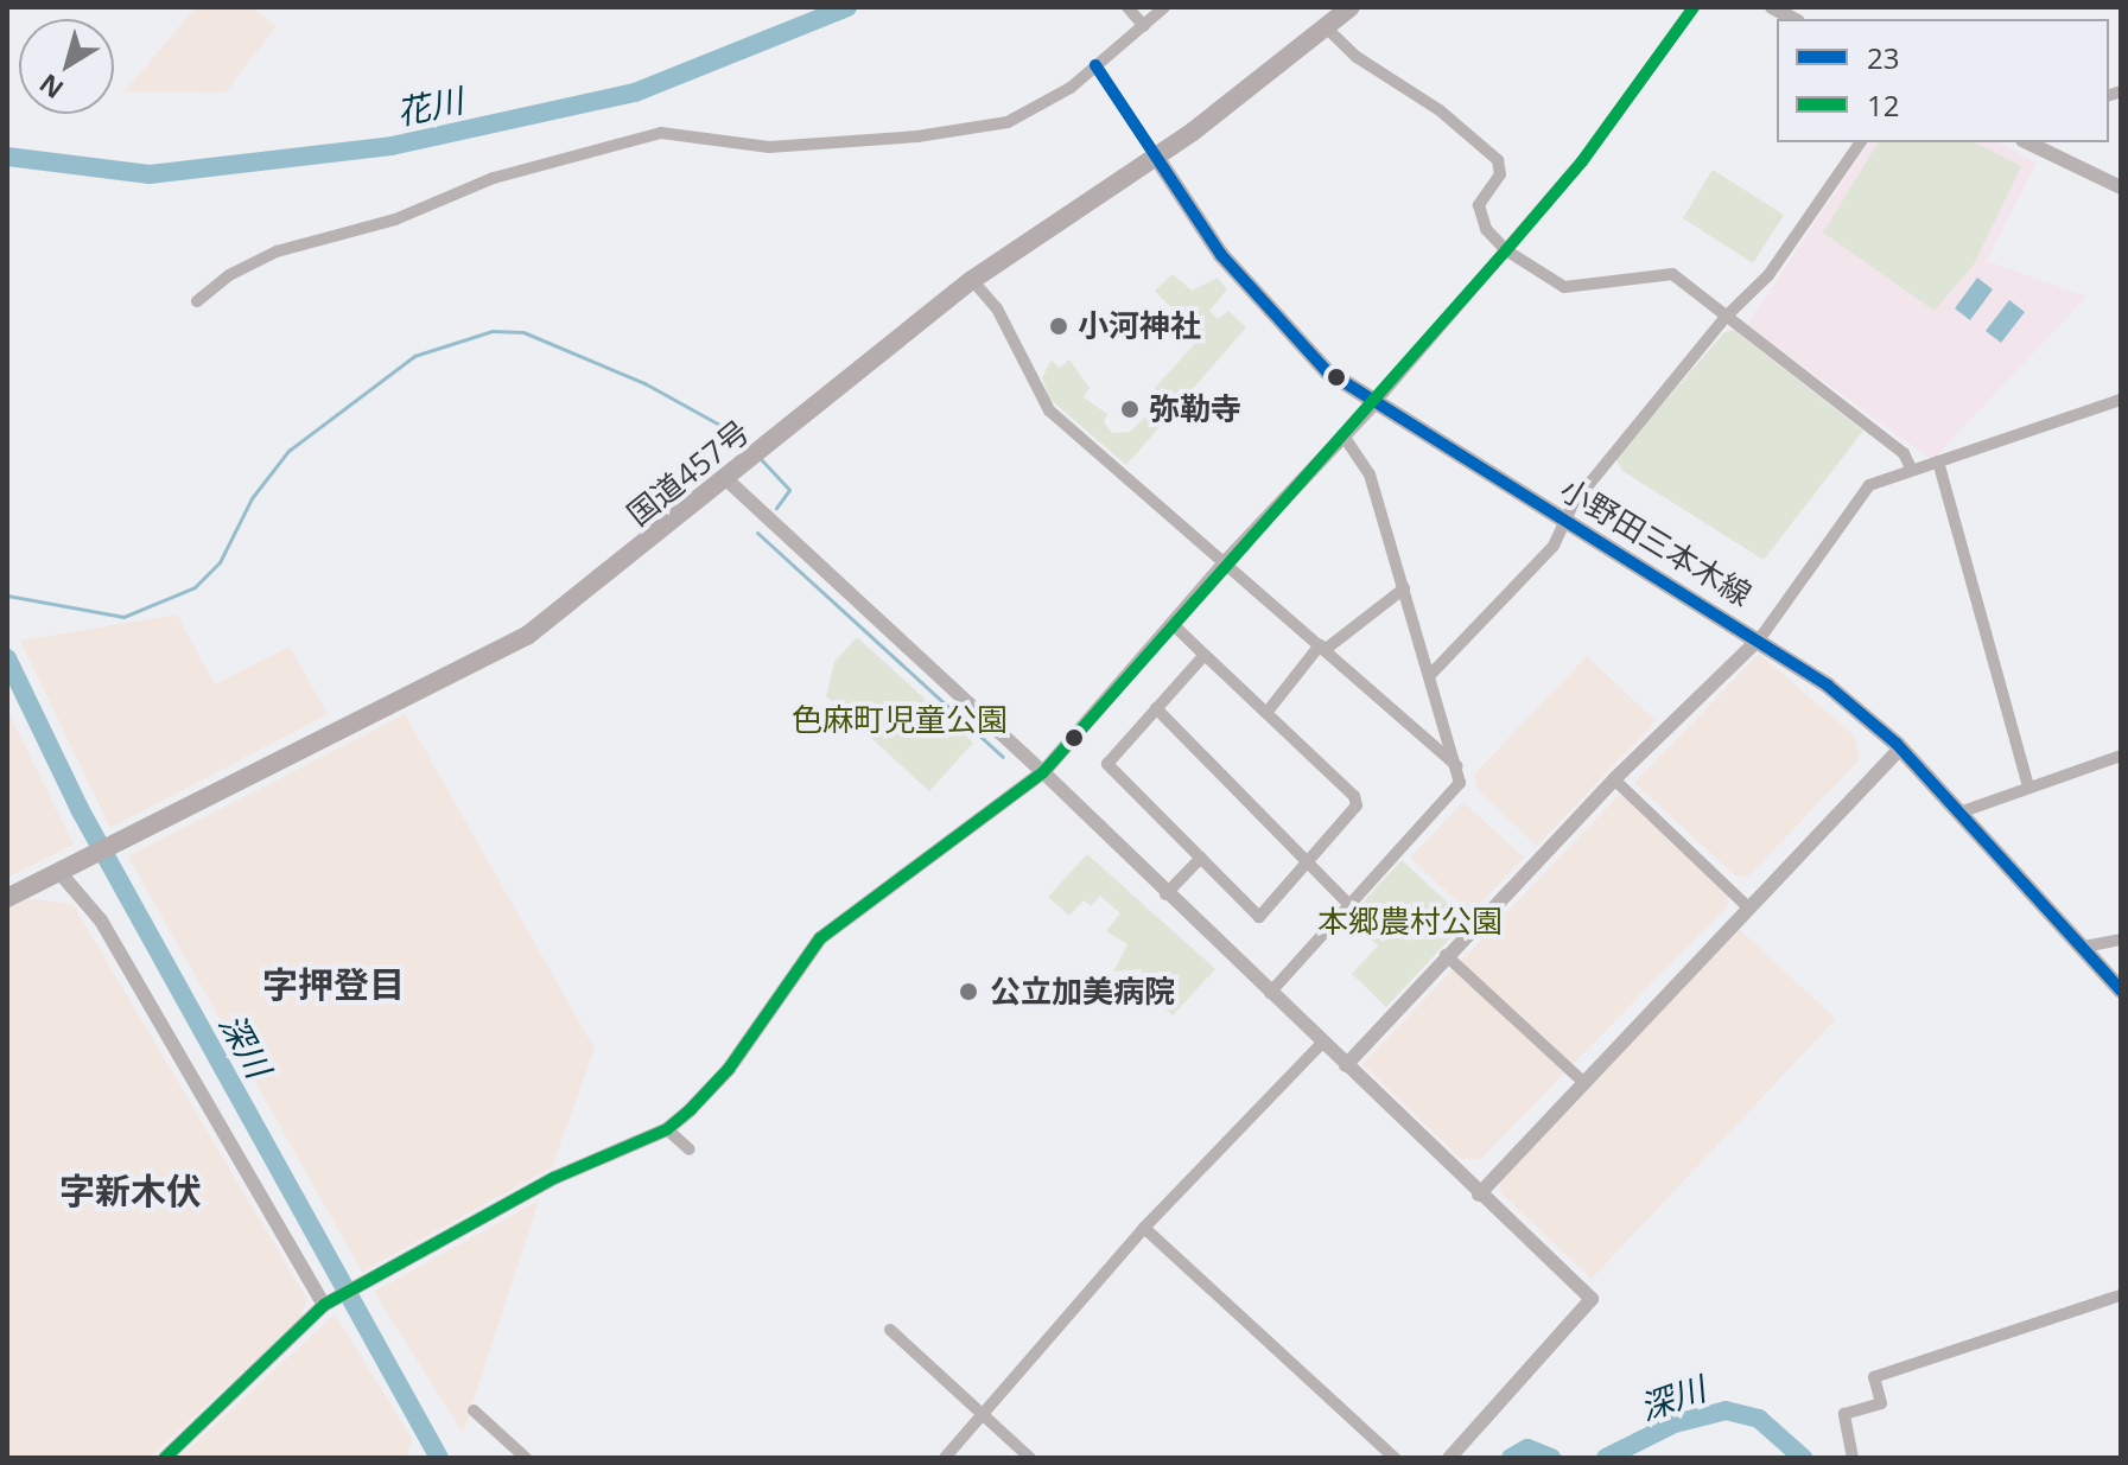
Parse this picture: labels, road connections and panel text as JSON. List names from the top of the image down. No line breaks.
{"streets":{"highway":["国道457号"],"main road":["小野田三本木線"]},"crossings":[["国道457号","小野田三本木線"]],"districts":["字押登目","字新木伏"],"water":["花川","深川"],"parks":["色麻町児童公園","本郷農村公園"],"places":["小河神社","弥勒寺","公立加美病院"],"lines":["transit line 12","transit line 23"],"legend":["23","12"],"north":"bottom left"}
